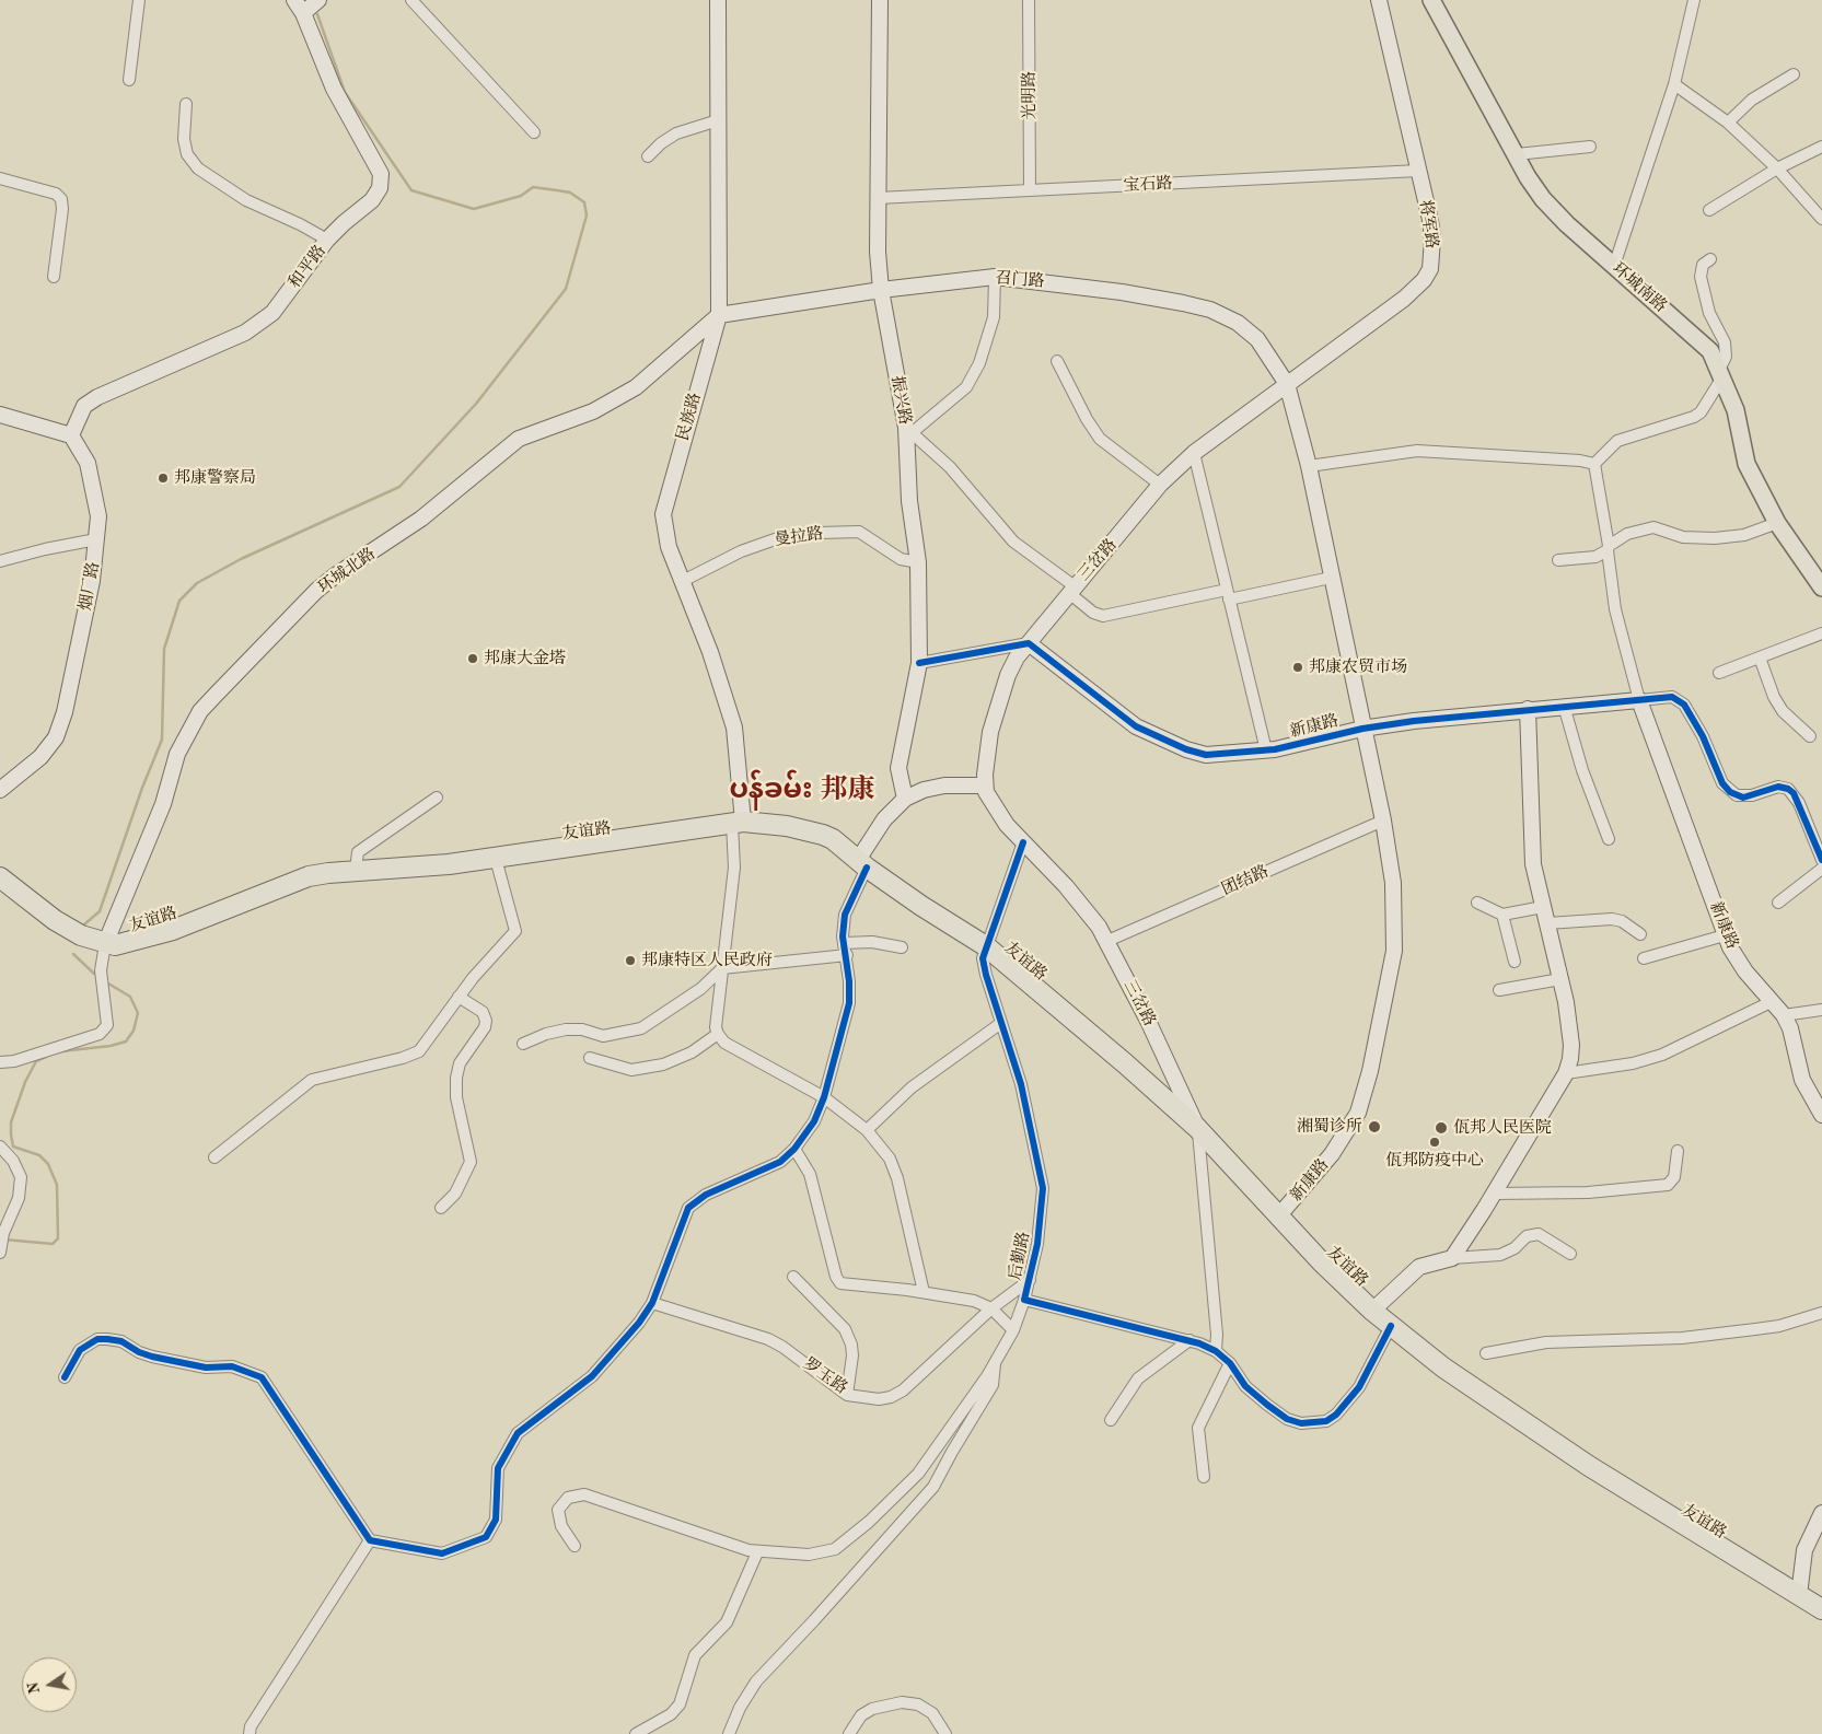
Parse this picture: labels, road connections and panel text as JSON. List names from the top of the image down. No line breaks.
{"streets":{"highway":["友谊路"],"main road":["将军路","和平路","召门路","环城南路","振兴路","民族路","三岔路","环城北路","烟厂路","新康路"],"street":["光明路","宝石路","曼拉路","团结路","后勤路","罗玉路"]},"crossings":[["光明路","宝石路"],["宝石路","将军路"],["宝石路","振兴路"],["将军路","召门路"],["将军路","三岔路"],["将军路","新康路"],["和平路","烟厂路"],["召门路","振兴路"],["召门路","民族路"],["召门路","三岔路"],["召门路","环城北路"],["召门路","新康路"],["振兴路","曼拉路"],["民族路","曼拉路"],["民族路","环城北路"],["民族路","友谊路"],["三岔路","新康路"],["三岔路","友谊路"],["三岔路","团结路"],["三岔路","后勤路"],["环城北路","友谊路"],["新康路","友谊路"],["新康路","团结路"],["友谊路","后勤路"],["后勤路","罗玉路"]],"districts":["ပန်ခမ်း 邦康"],"places":["邦康警察局","邦康大金塔","邦康农贸市场","邦康特区人民政府","湘蜀诊所","佤邦人民医院","佤邦防疫中心"],"north":"left"}
